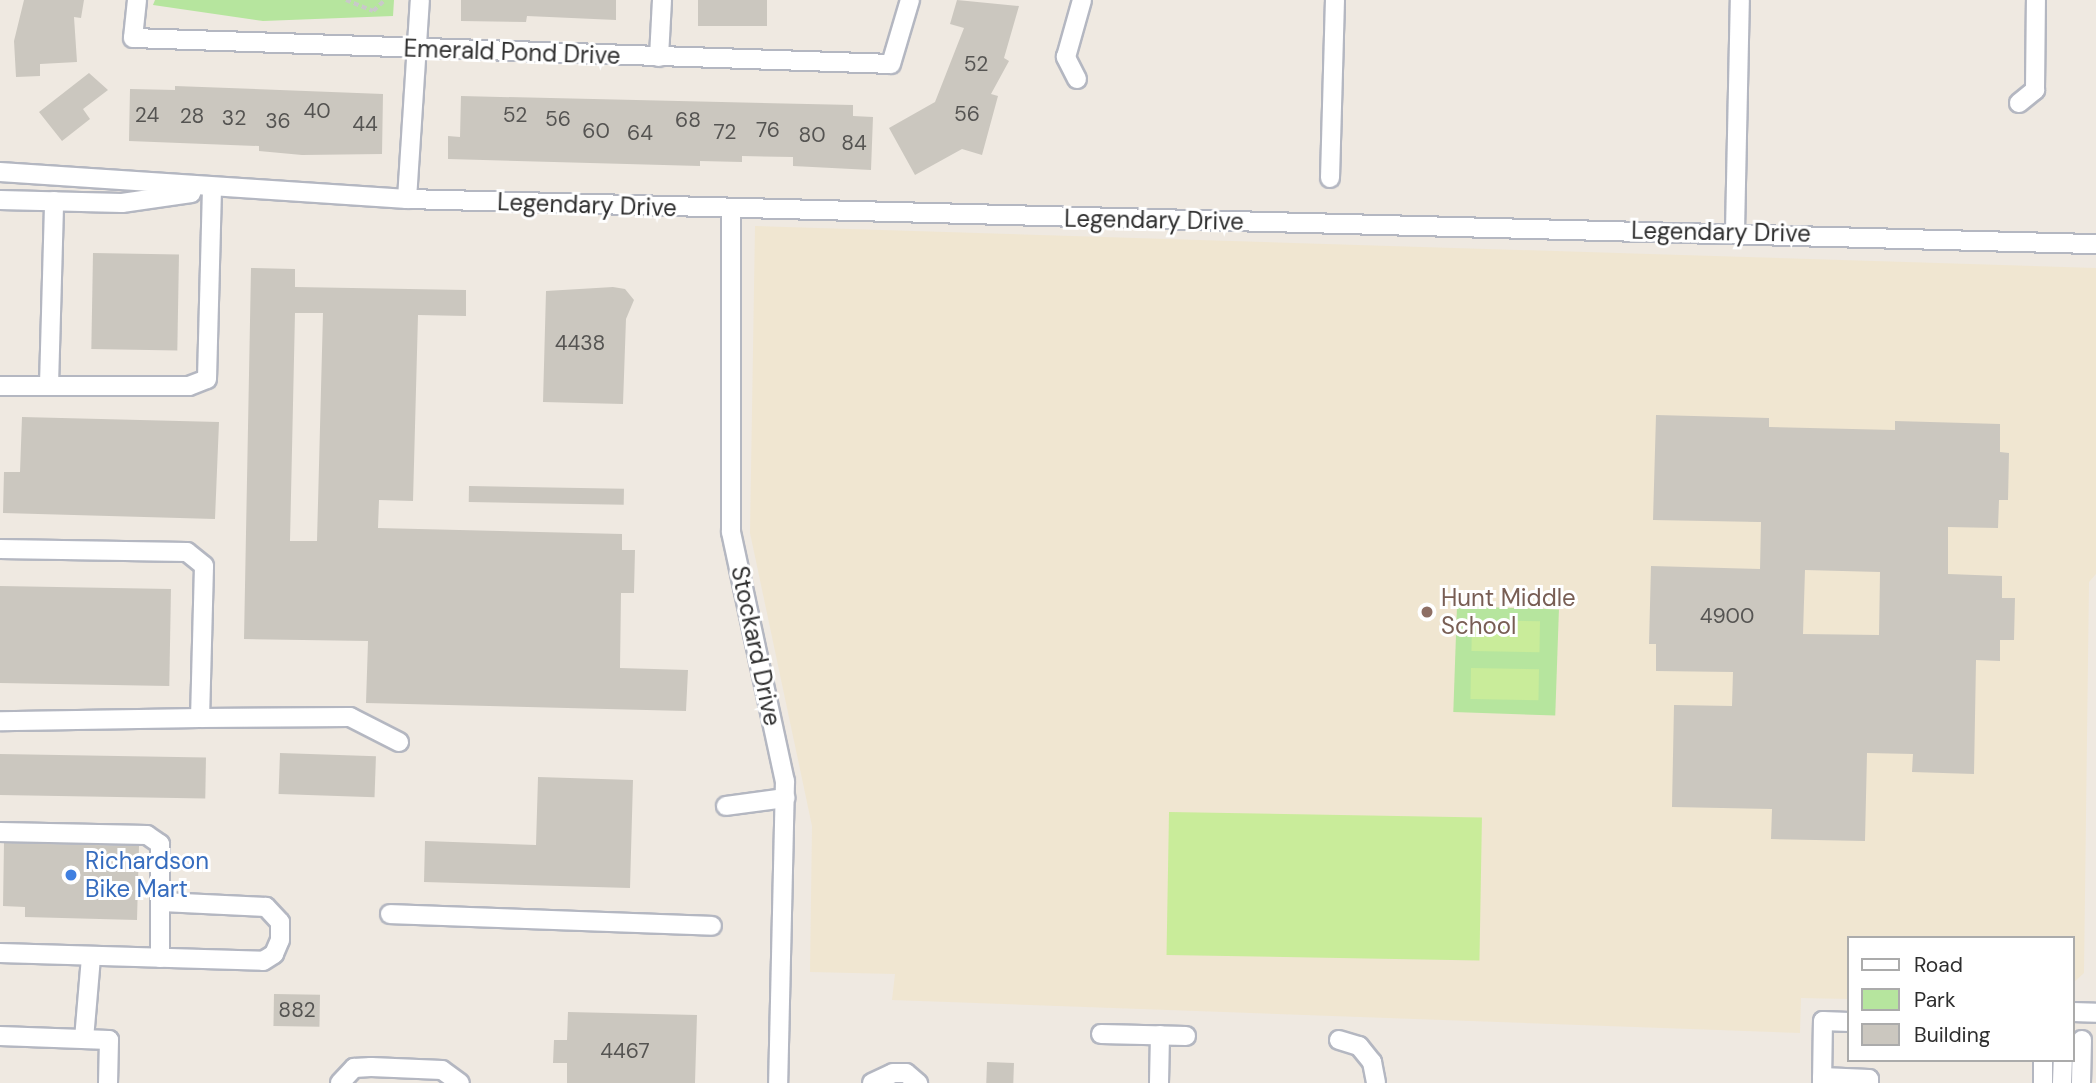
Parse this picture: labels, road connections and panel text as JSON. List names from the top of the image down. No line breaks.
{"streets":{"street":["Emerald Pond Drive","Legendary Drive","Stockard Drive"]},"crossings":[["Legendary Drive","Stockard Drive"]],"places":["Hunt Middle School","Richardson Bike Mart"],"house_numbers":["52","40","56","24","52","28","32","56","68","36","44","76","60","72","64","80","84","4438","4900","882","4467"],"legend":["Road","Park","Building"]}
